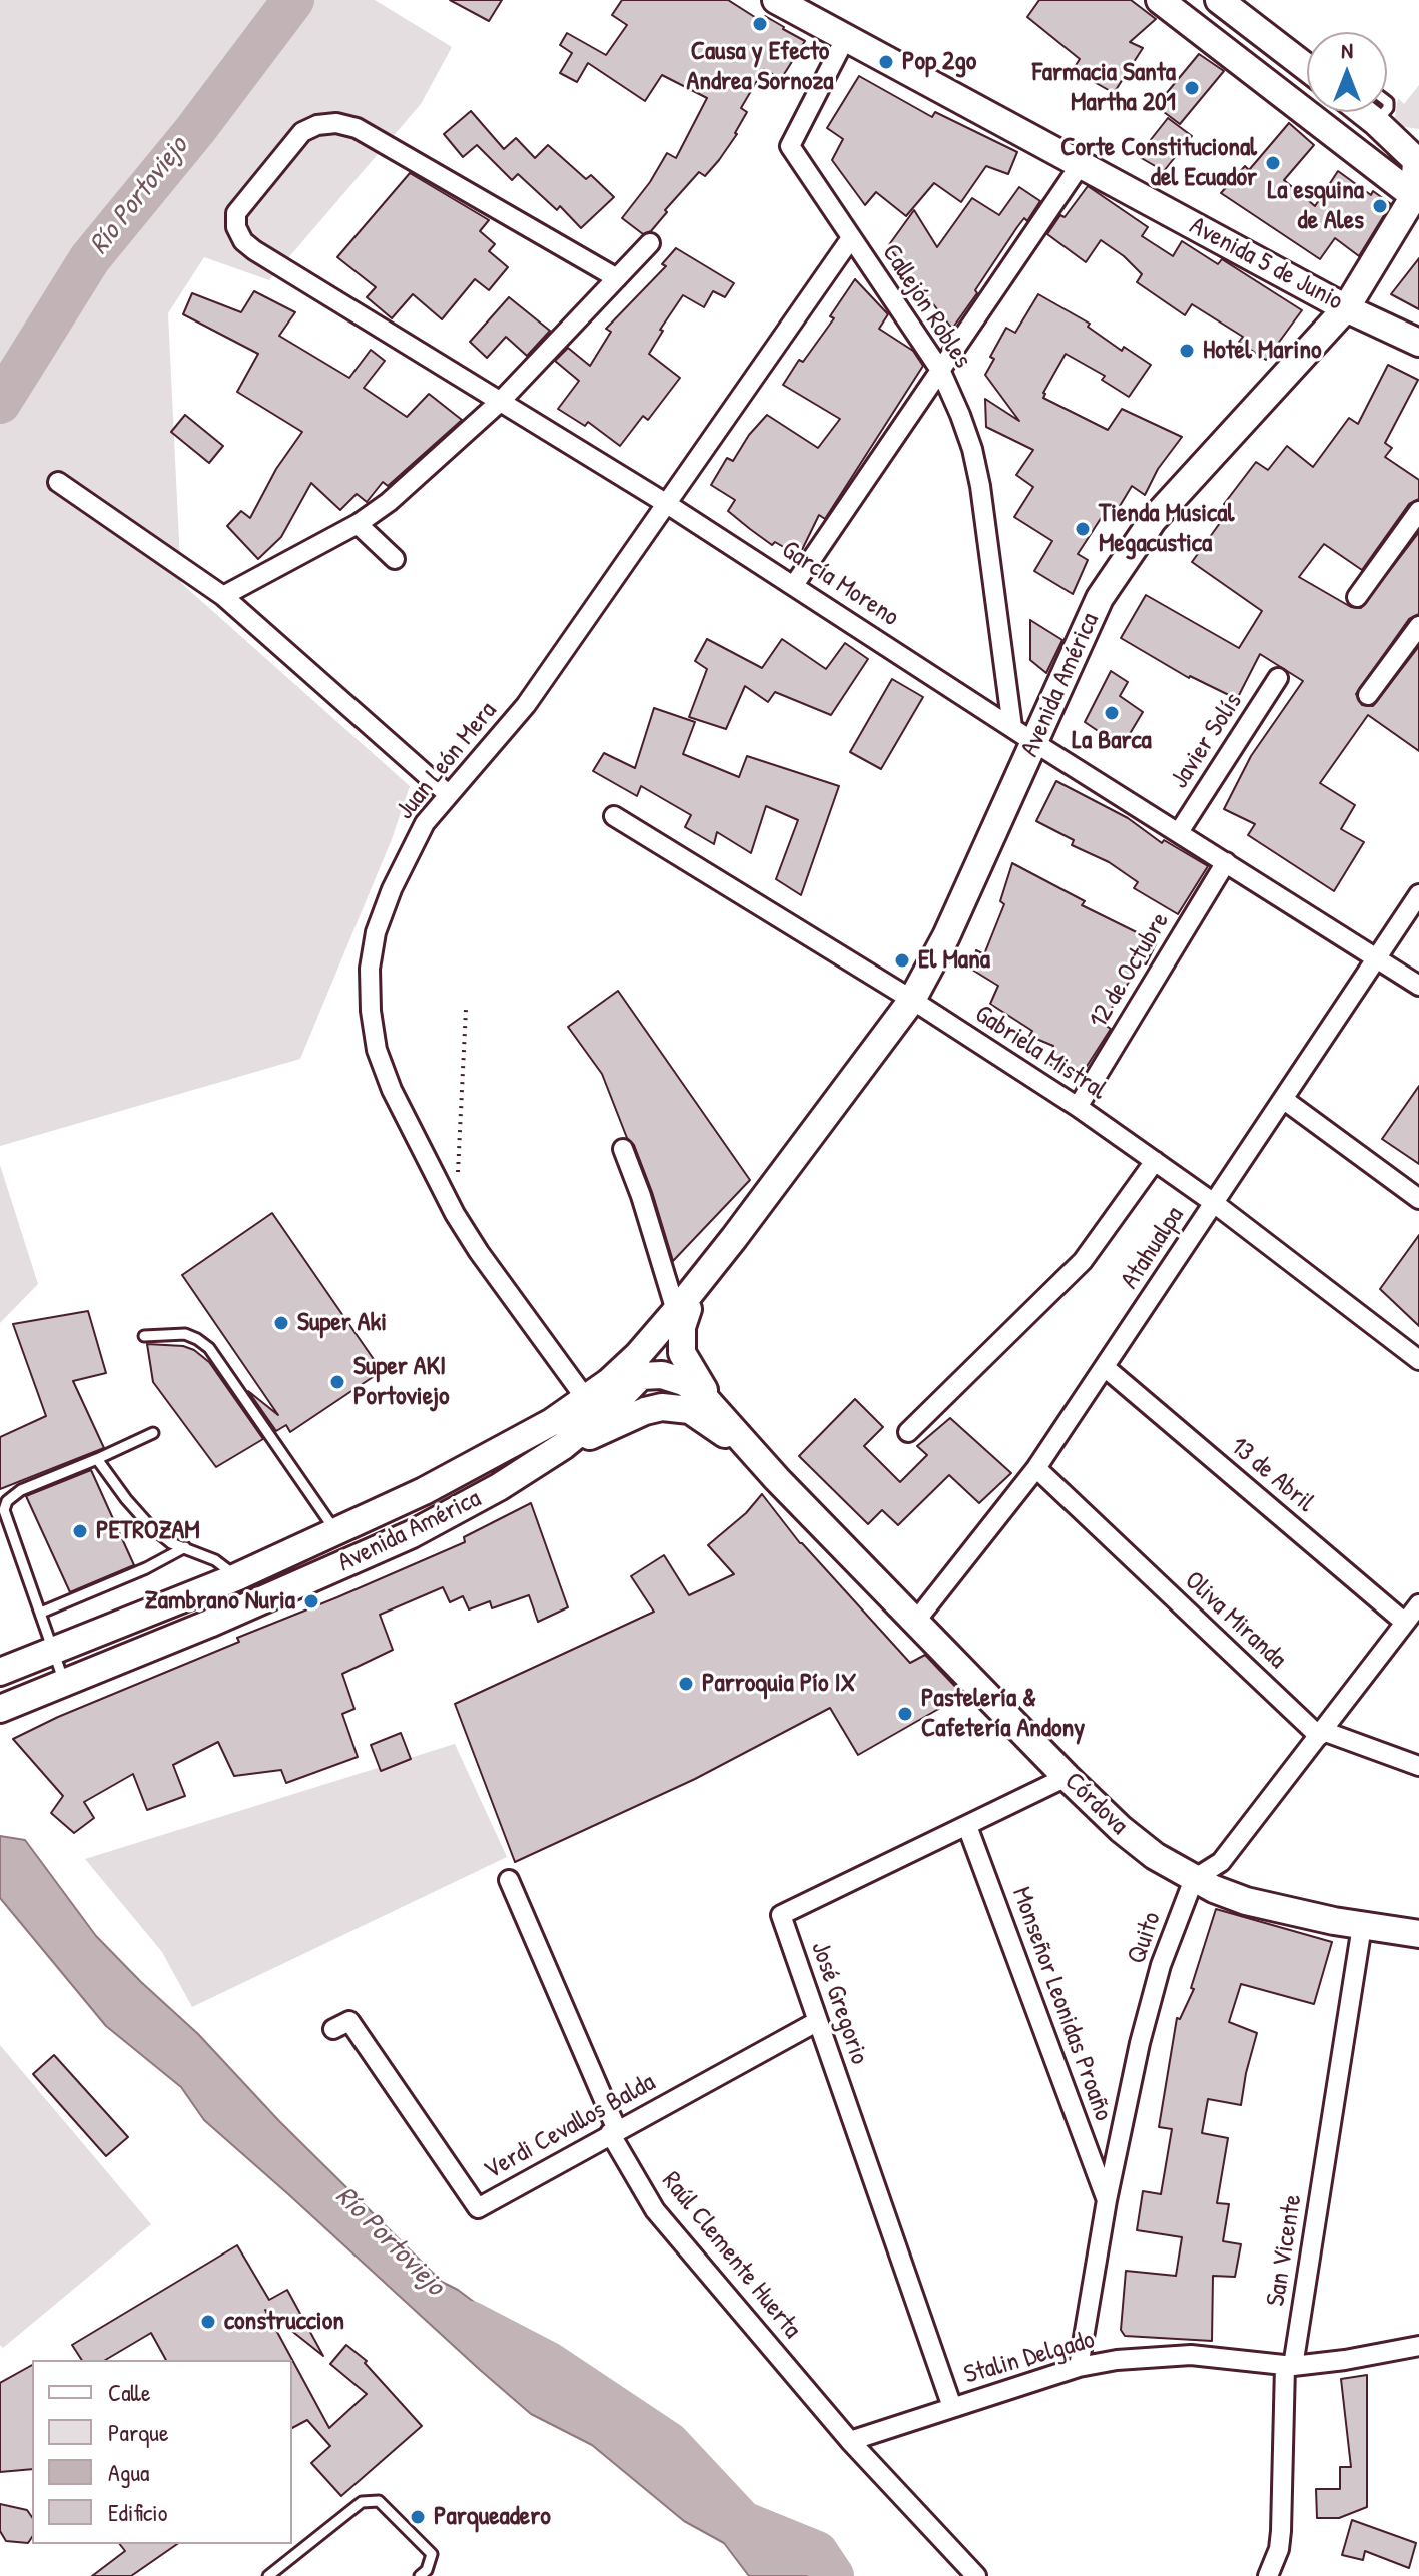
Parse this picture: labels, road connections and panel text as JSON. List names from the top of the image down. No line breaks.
{"streets":{"street":["Avenida 5 de Junio","Callejón Robles","García Moreno","Avenida América","Javier Solís","Juan León Mera","12 de Octubre","Gabriela Mistral","Atahualpa","13 de Abril","Oliva Miranda","Córdova","Quito","José Gregorio","Monseñor Leonidas Proaño","Verdi Cevallos Balda","San Vicente","Raúl Clemente Huerta","Stalin Delgado"]},"crossings":[["Avenida 5 de Junio","Callejón Robles"],["Avenida 5 de Junio","Avenida América"],["Callejón Robles","García Moreno"],["Callejón Robles","Juan León Mera"],["García Moreno","Avenida América"],["García Moreno","Javier Solís"],["García Moreno","Juan León Mera"],["García Moreno","12 de Octubre"],["García Moreno","Atahualpa"],["Avenida América","Juan León Mera"],["Avenida América","Gabriela Mistral"],["Avenida América","Córdova"],["Juan León Mera","Córdova"],["12 de Octubre","Gabriela Mistral"],["Gabriela Mistral","Atahualpa"],["Atahualpa","13 de Abril"],["Atahualpa","Oliva Miranda"],["Atahualpa","Córdova"],["Córdova","Quito"],["Córdova","José Gregorio"],["Córdova","San Vicente"],["Quito","Monseñor Leonidas Proaño"],["Quito","Stalin Delgado"],["José Gregorio","Monseñor Leonidas Proaño"],["José Gregorio","Verdi Cevallos Balda"],["José Gregorio","Stalin Delgado"],["Verdi Cevallos Balda","Raúl Clemente Huerta"],["San Vicente","Stalin Delgado"],["Raúl Clemente Huerta","Stalin Delgado"]],"water":["Río Portoviejo"],"places":["Causa y Efecto Andrea Sornoza","Pop 2go","Farmacia Santa Martha 201","Corte Constitucional del Ecuador","La esquina de Ales","Hotel Marino","Tienda Musical Megacustica","La Barca","El Mana","Super Aki","Super AKI Portoviejo","PETROZAM","Zambrano Nuria","Parroquia Pío IX","Pastelería & Cafetería Andony","construccion","Parqueadero"],"legend":["Calle","Parque","Agua","Edificio"],"north":"top"}
